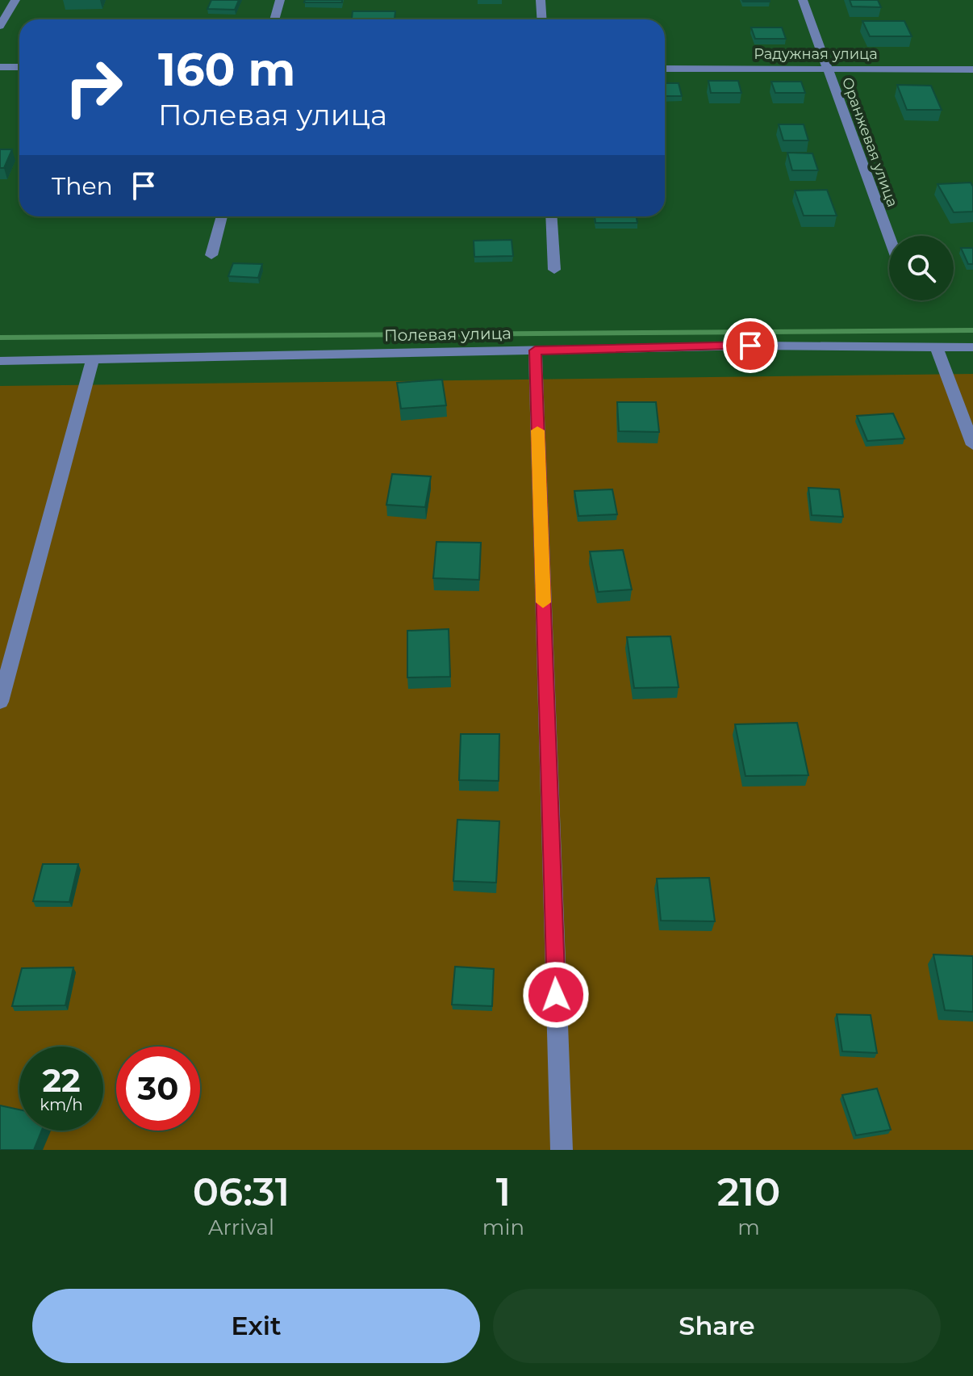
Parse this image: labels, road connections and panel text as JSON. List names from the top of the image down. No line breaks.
{"streets":{"street":["Радужная улица","Оранжевая улица","Полевая улица"]},"crossings":[["Радужная улица","Оранжевая улица"]],"page":{"turn":["160 m","Полевая улица"],"then":"Then","speed":"22 km/h","limit":"30","eta":["06:31","Arrival","1","min","210","m"],"buttons":["Exit","Share"]}}
